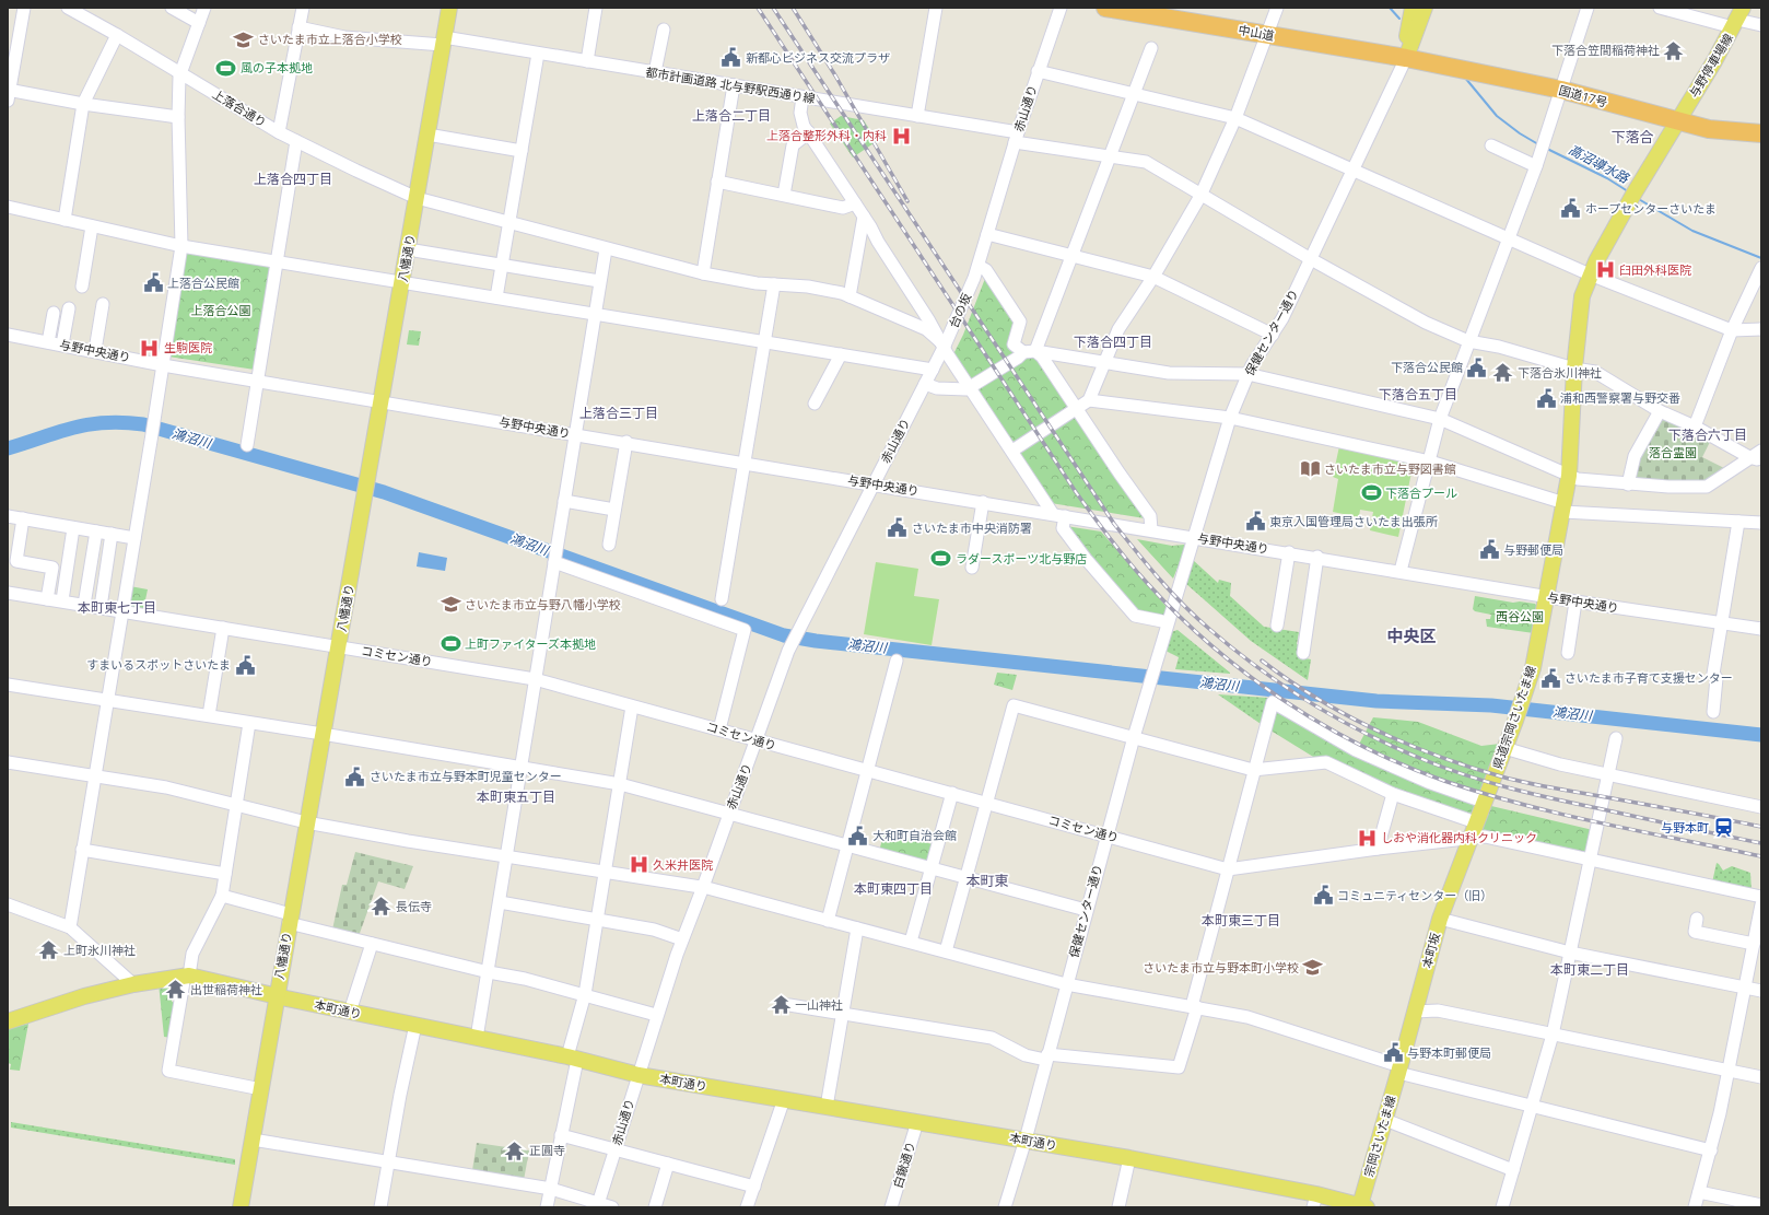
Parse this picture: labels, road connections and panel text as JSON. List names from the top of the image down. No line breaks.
{"streets":{"highway":["中山道","国道17号"],"main road":["与野停車場線","八幡通り","県道宗岡さいたま線","本町坂","本町通り","宗岡さいたま線"],"street":["都市計画道路 北与野駅西通り線","上落合通り","赤山通り","台の坂","保健センター通り","与野中央通り","コミセン通り","白鍬通り"]},"crossings":[["中山道","国道17号"],["中山道","保健センター通り"],["与野停車場線","国道17号"],["与野停車場線","県道宗岡さいたま線"],["都市計画道路 北与野駅西通り線","赤山通り"],["都市計画道路 北与野駅西通り線","八幡通り"],["都市計画道路 北与野駅西通り線","保健センター通り"],["都市計画道路 北与野駅西通り線","県道宗岡さいたま線"],["国道17号","保健センター通り"],["国道17号","県道宗岡さいたま線"],["上落合通り","八幡通り"],["上落合通り","台の坂"],["赤山通り","台の坂"],["赤山通り","与野中央通り"],["赤山通り","コミセン通り"],["赤山通り","本町通り"],["八幡通り","与野中央通り"],["八幡通り","コミセン通り"],["八幡通り","本町通り"],["保健センター通り","与野中央通り"],["保健センター通り","コミセン通り"],["保健センター通り","本町通り"],["与野中央通り","県道宗岡さいたま線"],["コミセン通り","県道宗岡さいたま線"],["コミセン通り","本町坂"],["県道宗岡さいたま線","本町坂"],["本町坂","宗岡さいたま線"],["本町通り","宗岡さいたま線"],["本町通り","白鍬通り"]],"districts":["上落合二丁目","下落合","上落合四丁目","下落合四丁目","下落合五丁目","上落合三丁目","下落合六丁目","本町東七丁目","中央区","本町東五丁目","本町東","本町東四丁目","本町東三丁目","本町東二丁目"],"water":["高沼導水路","鴻沼川"],"parks":["上落合公園","落合霊園","西谷公園"],"places":{"school or university":["さいたま市立上落合小学校","さいたま市立与野八幡小学校","さいたま市立与野本町小学校"],"temple":["下落合笠間稲荷神社","下落合氷川神社","長伝寺","上町氷川神社","出世稲荷神社","一山神社","正圓寺"],"public building":["新都心ビジネス交流プラザ","ホープセンターさいたま","上落合公民館","下落合公民館","浦和西警察署与野交番","東京入国管理局さいたま出張所","さいたま市中央消防署","与野郵便局","すまいるスポットさいたま","さいたま市子育て支援センター","さいたま市立与野本町児童センター","大和町自治会館","コミュニティセンター（旧）","与野本町郵便局"],"sports":["風の子本拠地","下落合プール","ラダースポーツ北与野店","上町ファイターズ本拠地"],"hospital":["上落合整形外科・内科","臼田外科医院","生駒医院","しおや消化器内科クリニック","久米井医院"],"library":["さいたま市立与野図書館"],"station":["与野本町"]}}
